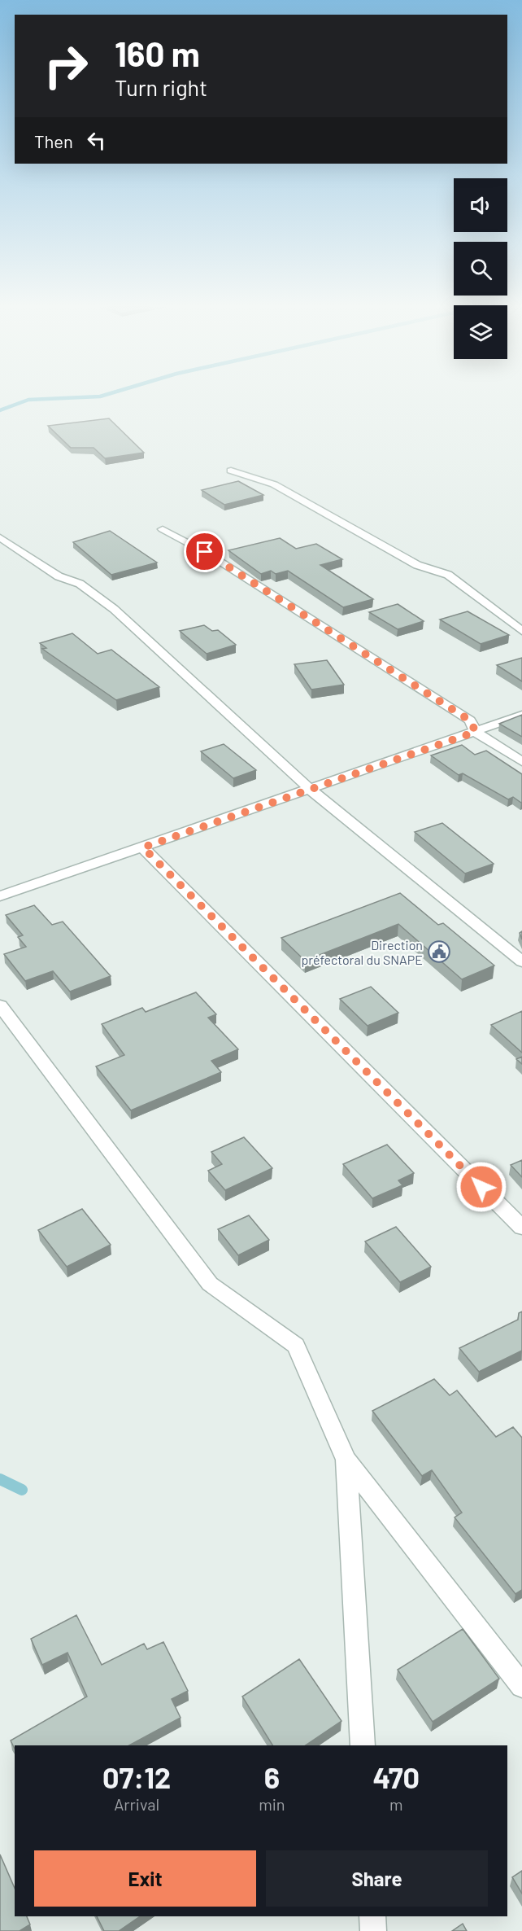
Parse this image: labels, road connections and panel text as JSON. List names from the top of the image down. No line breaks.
{"places":{"public building":["Direction préfectoral du SNAPE"]},"page":{"turn":["160 m","Turn right"],"then":"Then","eta":["07:12","Arrival","6","min","470","m"],"buttons":["Exit","Share"]}}
